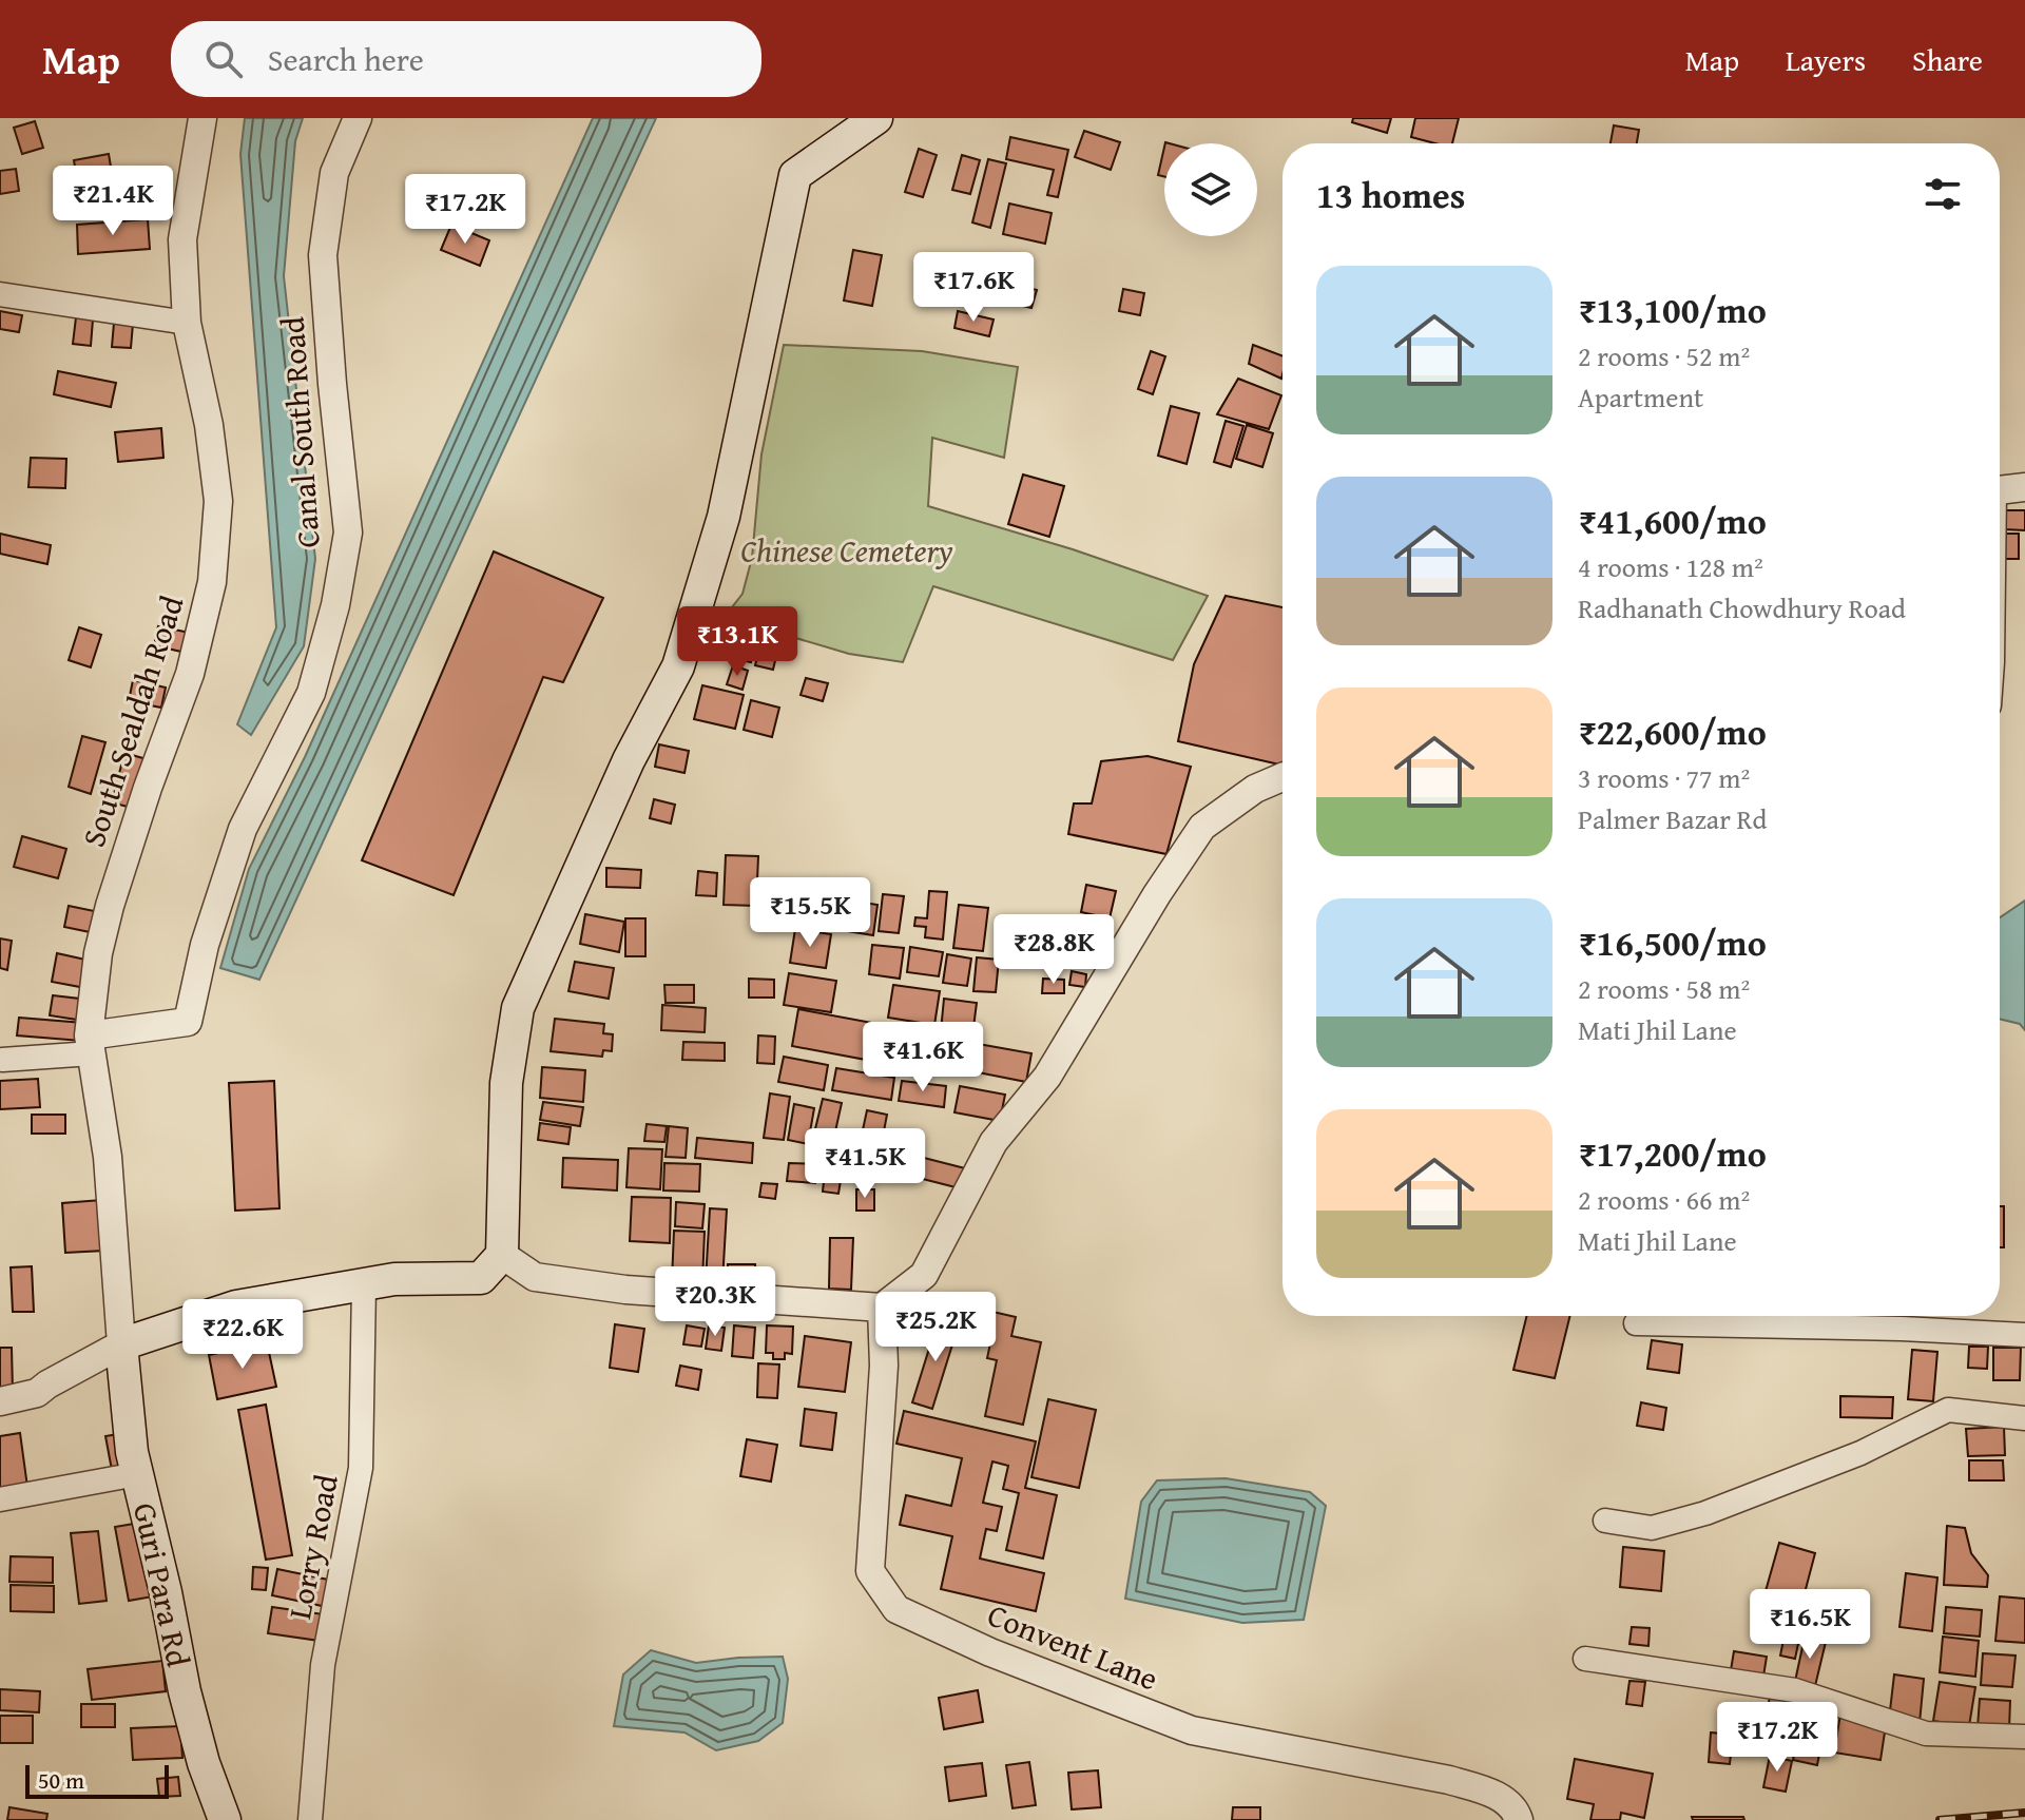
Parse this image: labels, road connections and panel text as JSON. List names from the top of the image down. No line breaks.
{"streets":{"main road":["Guri Para Rd"],"street":["Canal South Road","South Sealdah Road","Lorry Road","Convent Lane"]},"crossings":[["Canal South Road","South Sealdah Road"],["South Sealdah Road","Guri Para Rd"]],"parks":["Chinese Cemetery"],"scale_bar":"50 m","page":{"header":"Map","search":"Search here","nav":["Map","Layers","Share"],"heading":"13 homes","price":["₹21.4K","₹17.2K","₹17.6K","₹13.1K","₹15.5K","₹28.8K","₹41.6K","₹41.5K","₹20.3K","₹25.2K","₹22.6K","₹16.5K","₹17.2K"],"list":[{"name":"₹13,100/mo","note":"2 rooms · 52 m² · Apartment"},{"name":"₹41,600/mo","note":"4 rooms · 128 m² · Radhanath Chowdhury Road"},{"name":"₹22,600/mo","note":"3 rooms · 77 m² · Palmer Bazar Rd"},{"name":"₹16,500/mo","note":"2 rooms · 58 m² · Mati Jhil Lane"},{"name":"₹17,200/mo","note":"2 rooms · 66 m² · Mati Jhil Lane"}],"scale":"50 m"}}
